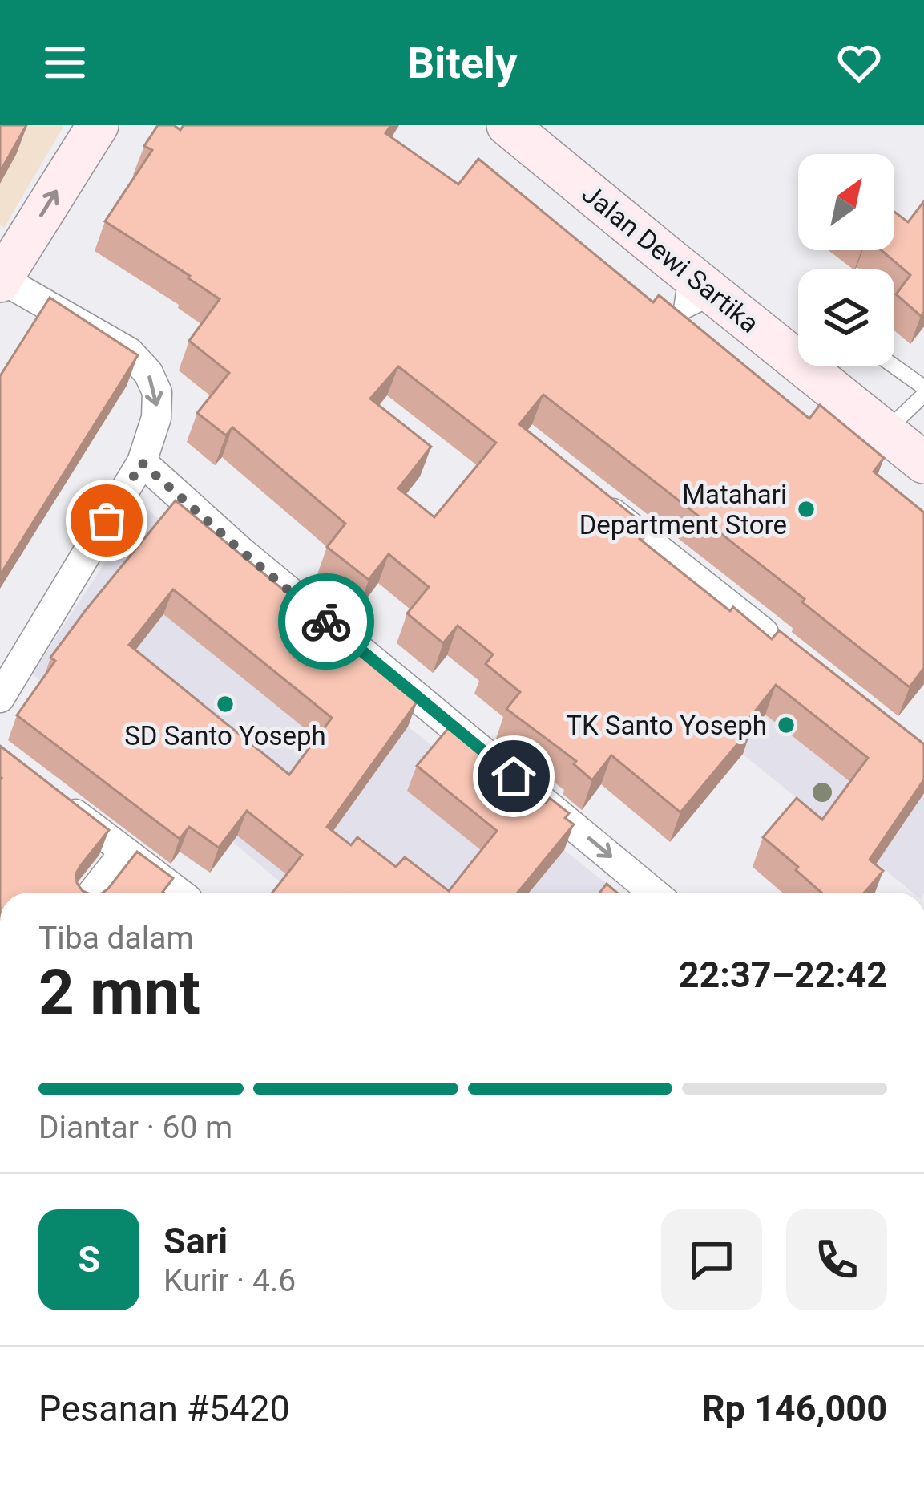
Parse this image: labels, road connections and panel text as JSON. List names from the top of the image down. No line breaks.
{"streets":{"main road":["Jalan Dewi Sartika"]},"places":["Matahari Department Store","SD Santo Yoseph","TK Santo Yoseph"],"north":"top right","page":{"header":"Bitely","heading":["2 mnt","Tiba dalam","22:37–22:42"],"panel":["Sari","Kurir · 4.6","Pesanan #5420","Rp 146,000"],"bar":"Diantar · 60 m","round":"S"}}
